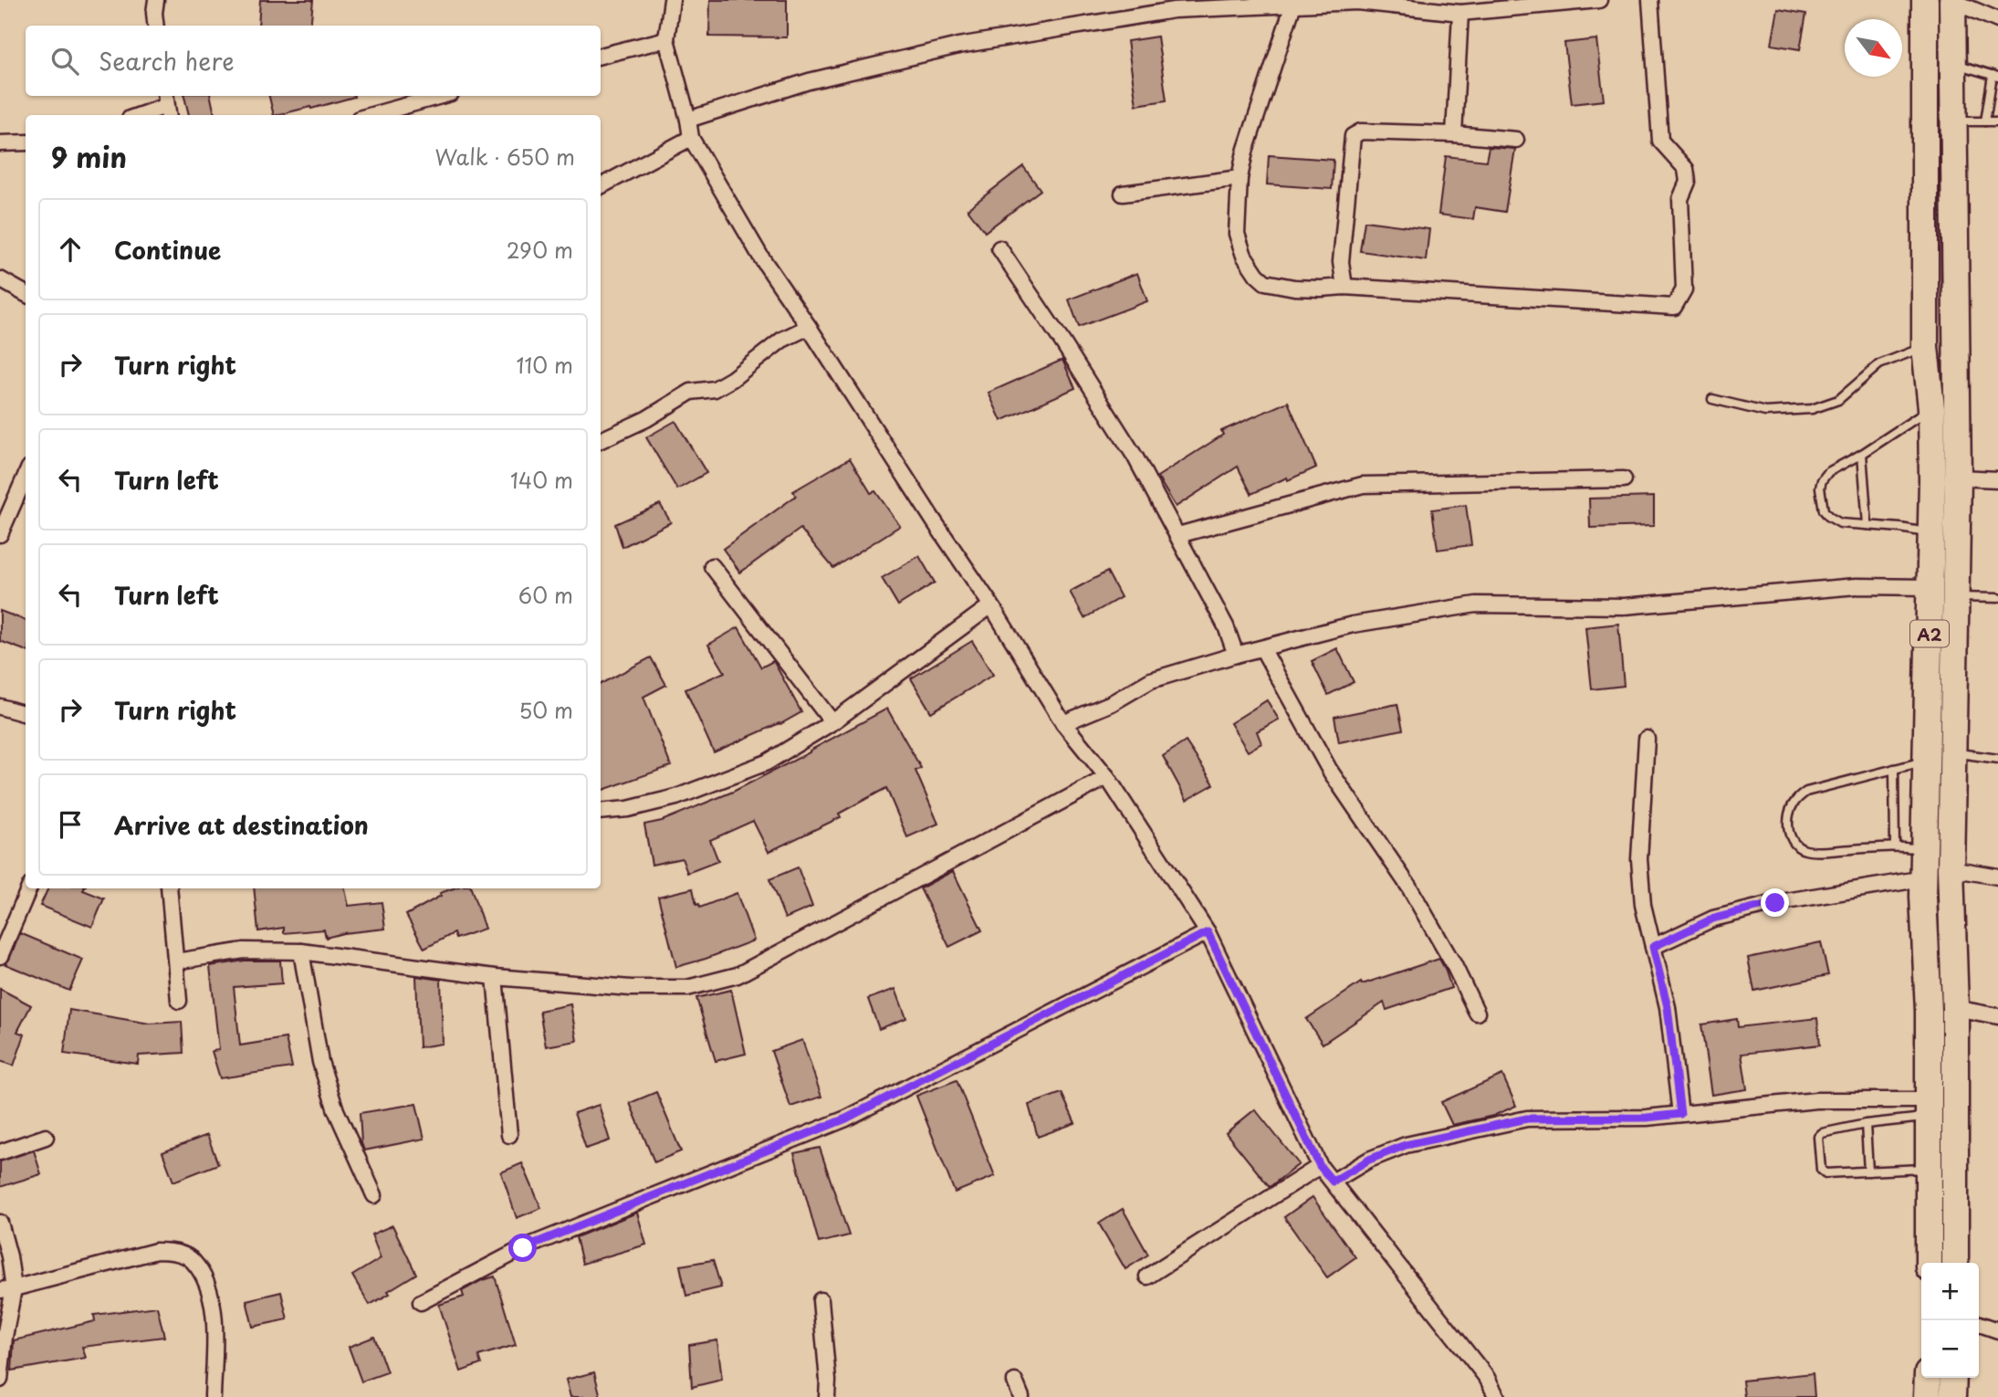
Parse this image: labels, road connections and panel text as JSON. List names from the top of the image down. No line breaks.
{"streets":{"highway":["A2"]},"north":"bottom right","page":{"search":"Search here","heading":["9 min","Walk · 650 m"],"list":[["Continue","290 m"],["Turn right","110 m"],["Turn left","140 m"],["Turn left","60 m"],["Turn right","50 m"],"Arrive at destination"],"map_buttons":["+","−"]}}
